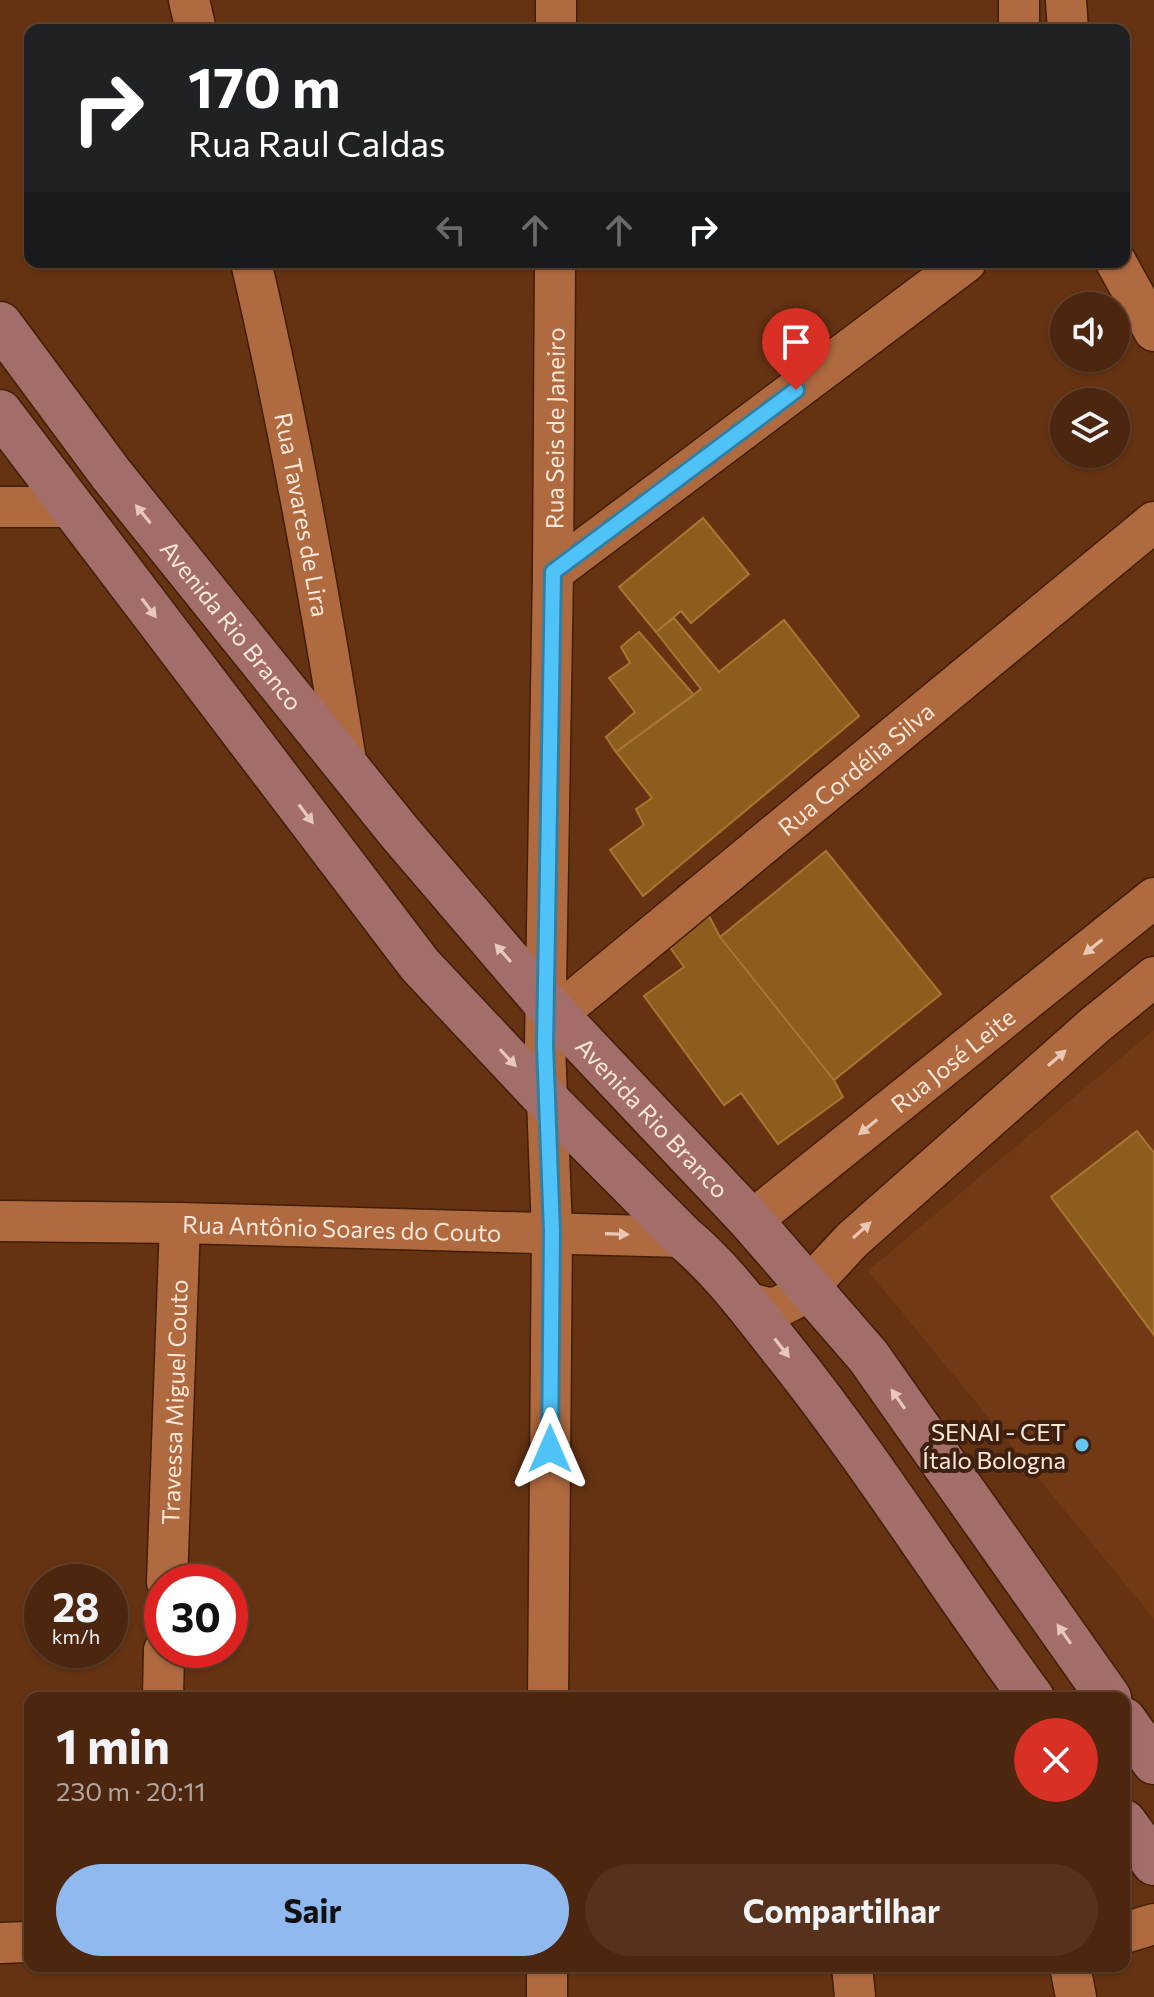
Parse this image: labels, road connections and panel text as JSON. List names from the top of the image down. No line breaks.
{"streets":{"main road":["Avenida Rio Branco"],"street":["Rua Seis de Janeiro","Rua Tavares de Lira","Rua Cordélia Silva","Rua José Leite","Rua Antônio Soares do Couto","Travessa Miguel Couto"]},"crossings":[["Rua Seis de Janeiro","Avenida Rio Branco"],["Rua Seis de Janeiro","Rua Cordélia Silva"],["Rua Seis de Janeiro","Rua Antônio Soares do Couto"],["Rua Tavares de Lira","Avenida Rio Branco"],["Avenida Rio Branco","Rua Cordélia Silva"],["Avenida Rio Branco","Rua José Leite"],["Rua Antônio Soares do Couto","Travessa Miguel Couto"]],"places":["SENAI - CET Ítalo Bologna"],"page":{"turn":["170 m","Rua Raul Caldas"],"speed":"28 km/h","limit":"30","heading":["1 min","230 m · 20:11"],"buttons":["Sair","Compartilhar"]}}
